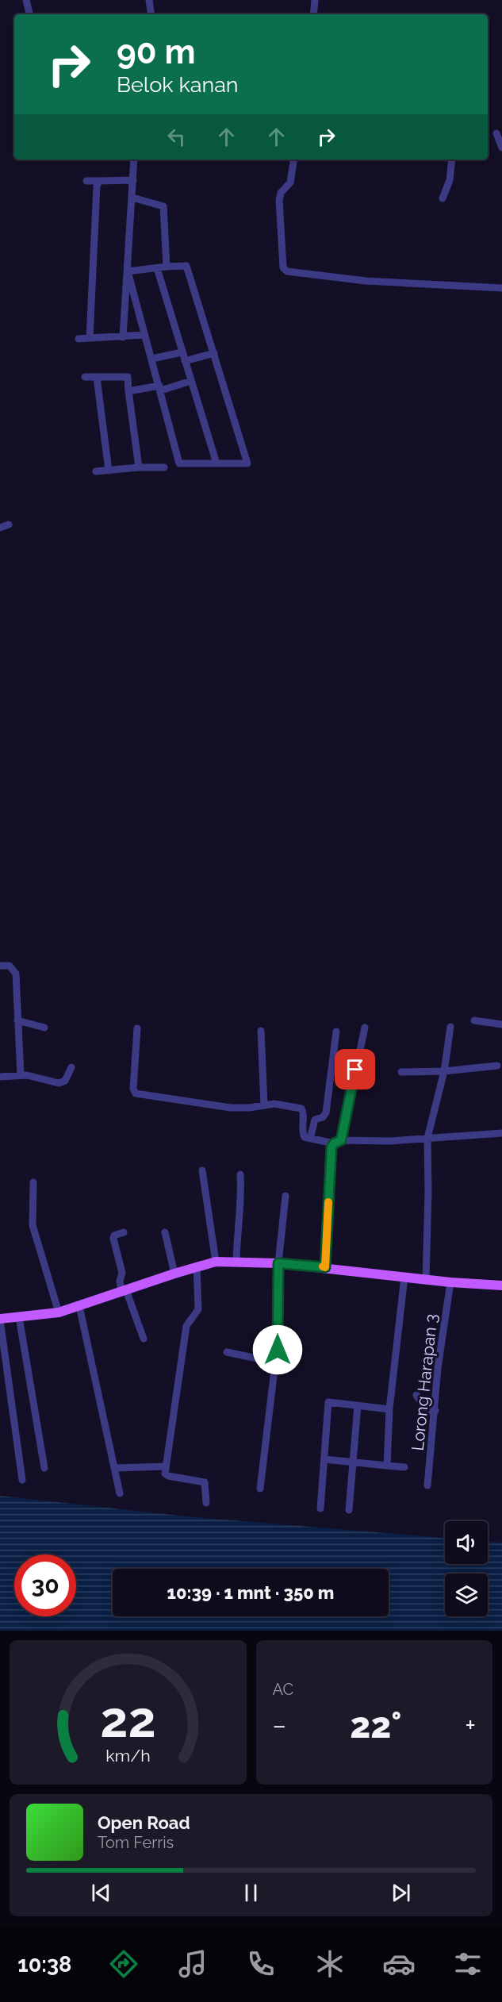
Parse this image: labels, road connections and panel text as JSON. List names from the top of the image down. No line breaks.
{"streets":{"street":["Lorong Harapan 3"]},"page":{"turn":["90 m","Belok kanan"],"limit":"30","trip":"10:39 · 1 mnt · 350 m","tile":"AC","heat":["−","22°","+"],"song":["Open Road","Tom Ferris"],"tabs":"10:38","gauge":["22","km/h"]}}
